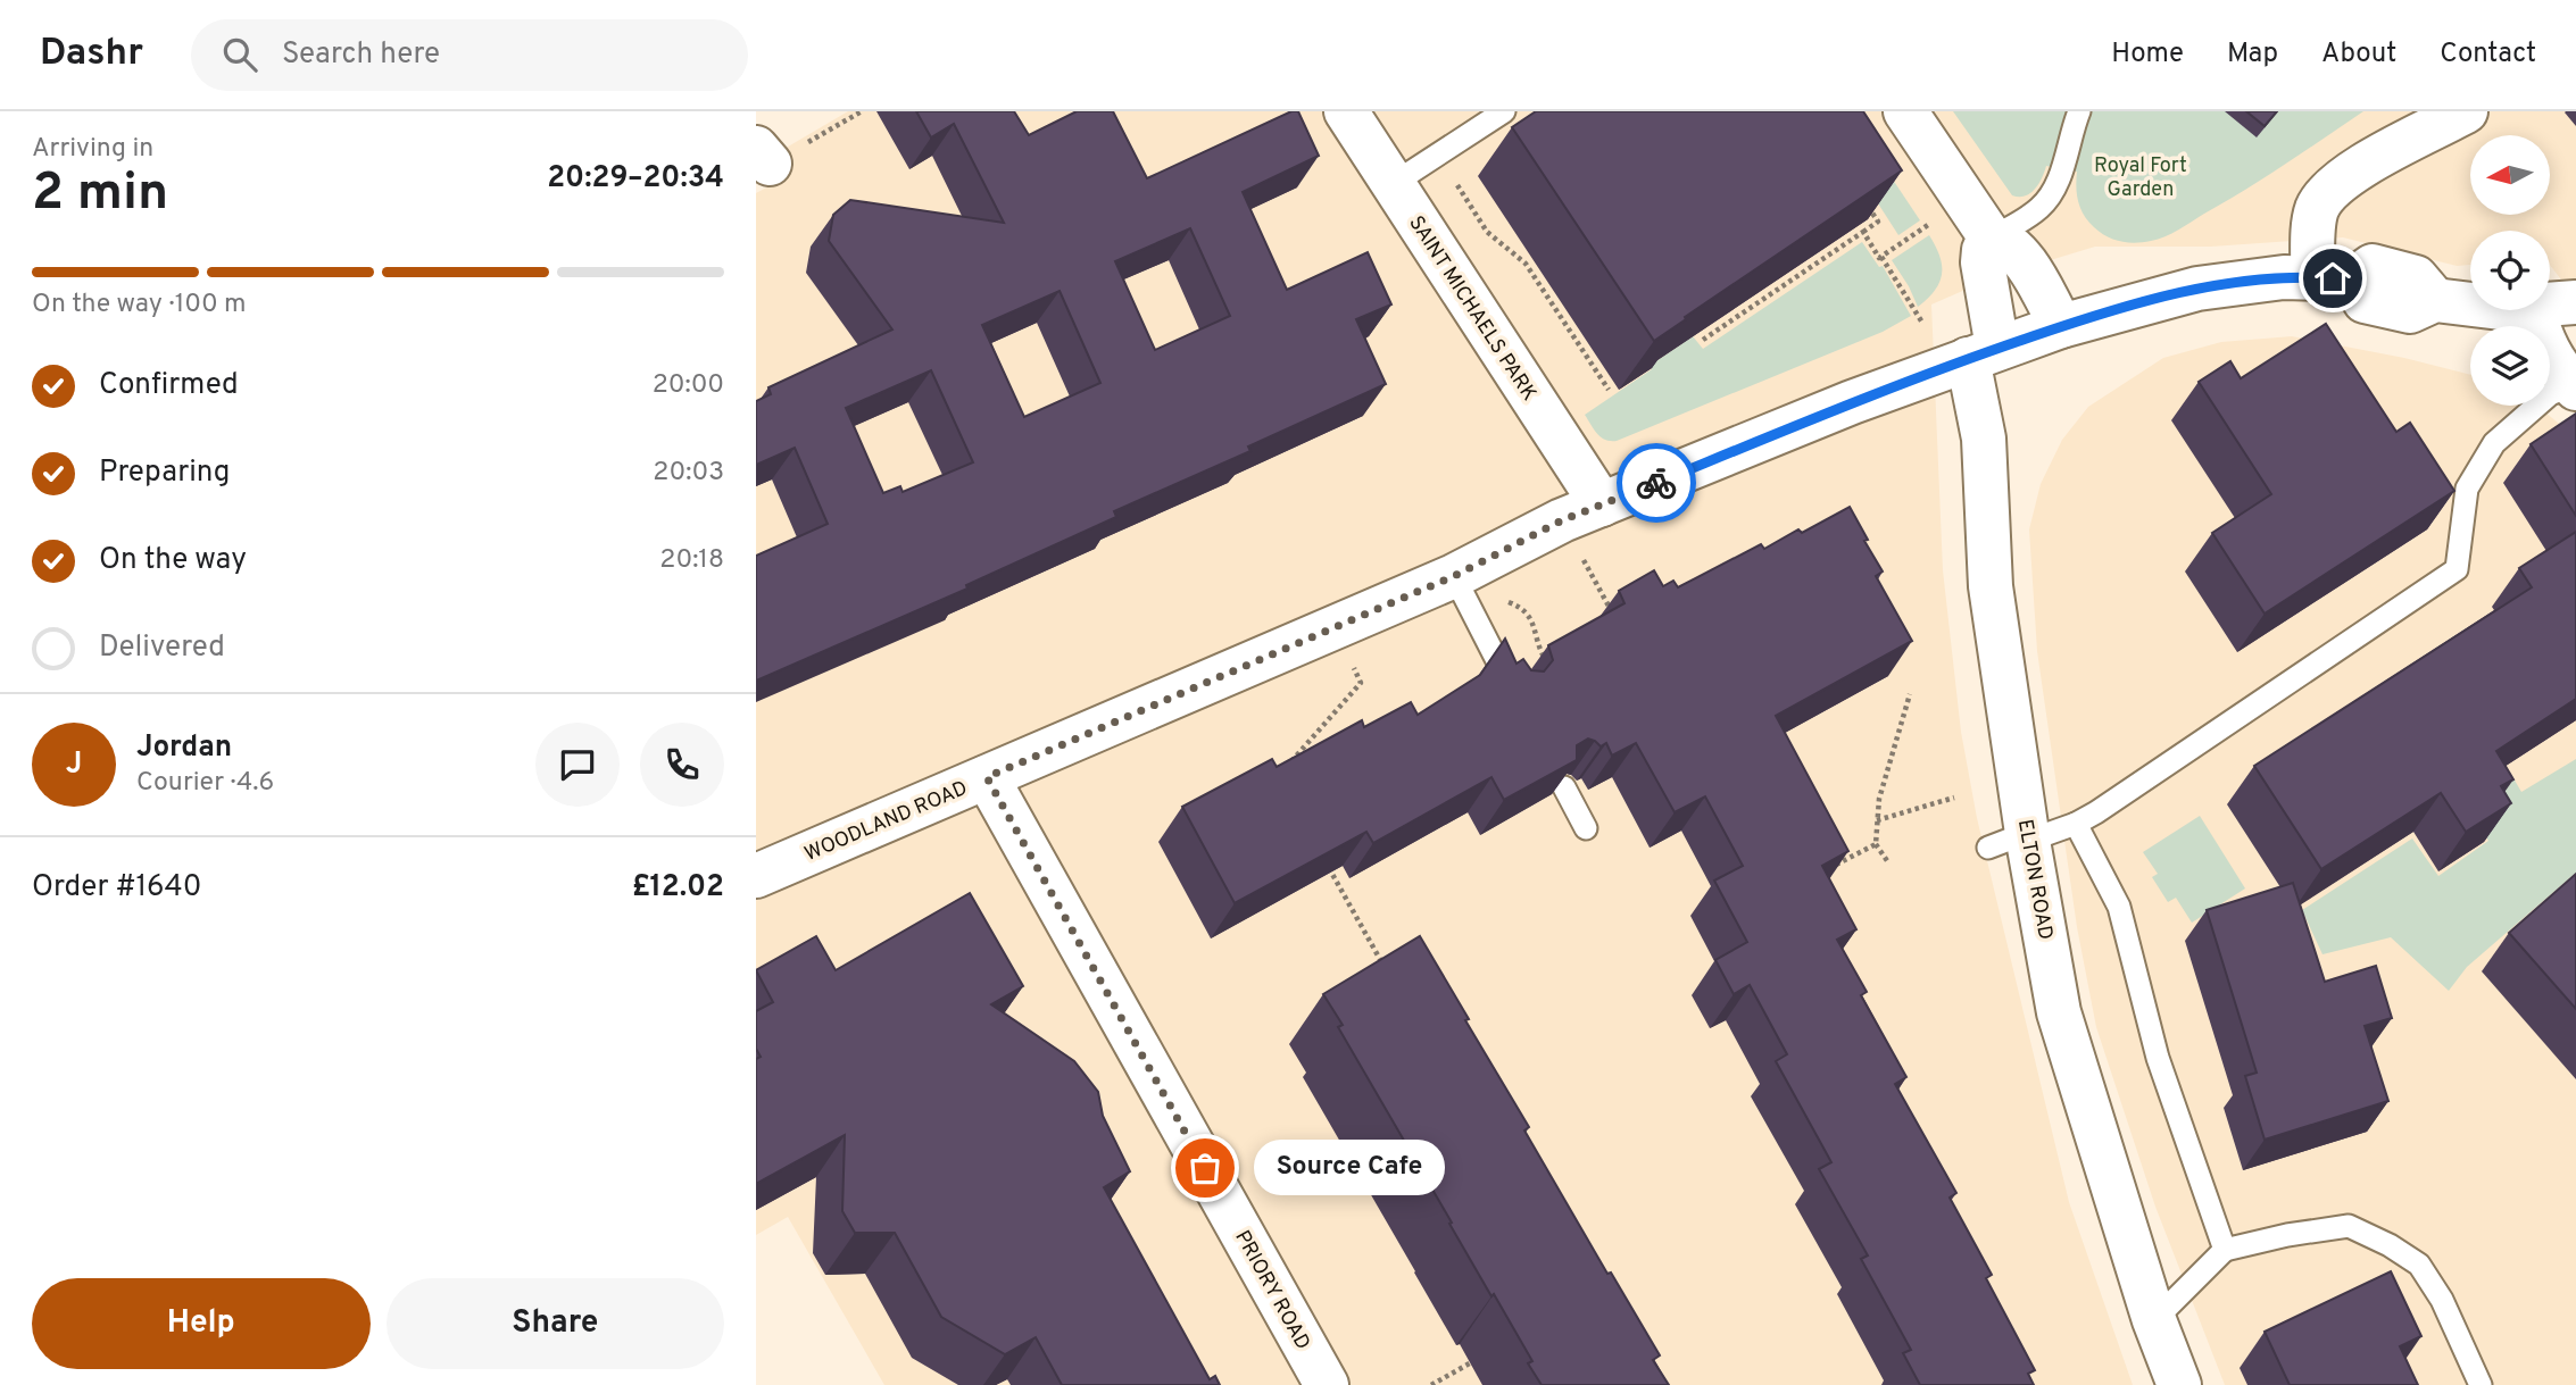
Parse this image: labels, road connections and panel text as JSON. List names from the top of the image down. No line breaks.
{"streets":{"street":["SAINT MICHAELS PARK","WOODLAND ROAD","ELTON ROAD","PRIORY ROAD"]},"crossings":[["SAINT MICHAELS PARK","WOODLAND ROAD"],["WOODLAND ROAD","ELTON ROAD"],["WOODLAND ROAD","PRIORY ROAD"]],"parks":["Royal Fort Garden"],"places":["Source Cafe"],"north":"left","page":{"header":"Dashr","search":"Search here","nav":["Home","Map","About","Contact"],"heading":["2 min","Arriving in","20:29–20:34"],"panel":["Jordan","Courier · 4.6","Order #1640","£12.02"],"bar":"On the way · 100 m","list":[["Confirmed","20:00"],["Preparing","20:03"],["On the way","20:18"],"Delivered"],"round":"J","bubble":"Source Cafe","buttons":["Help","Share"]}}
